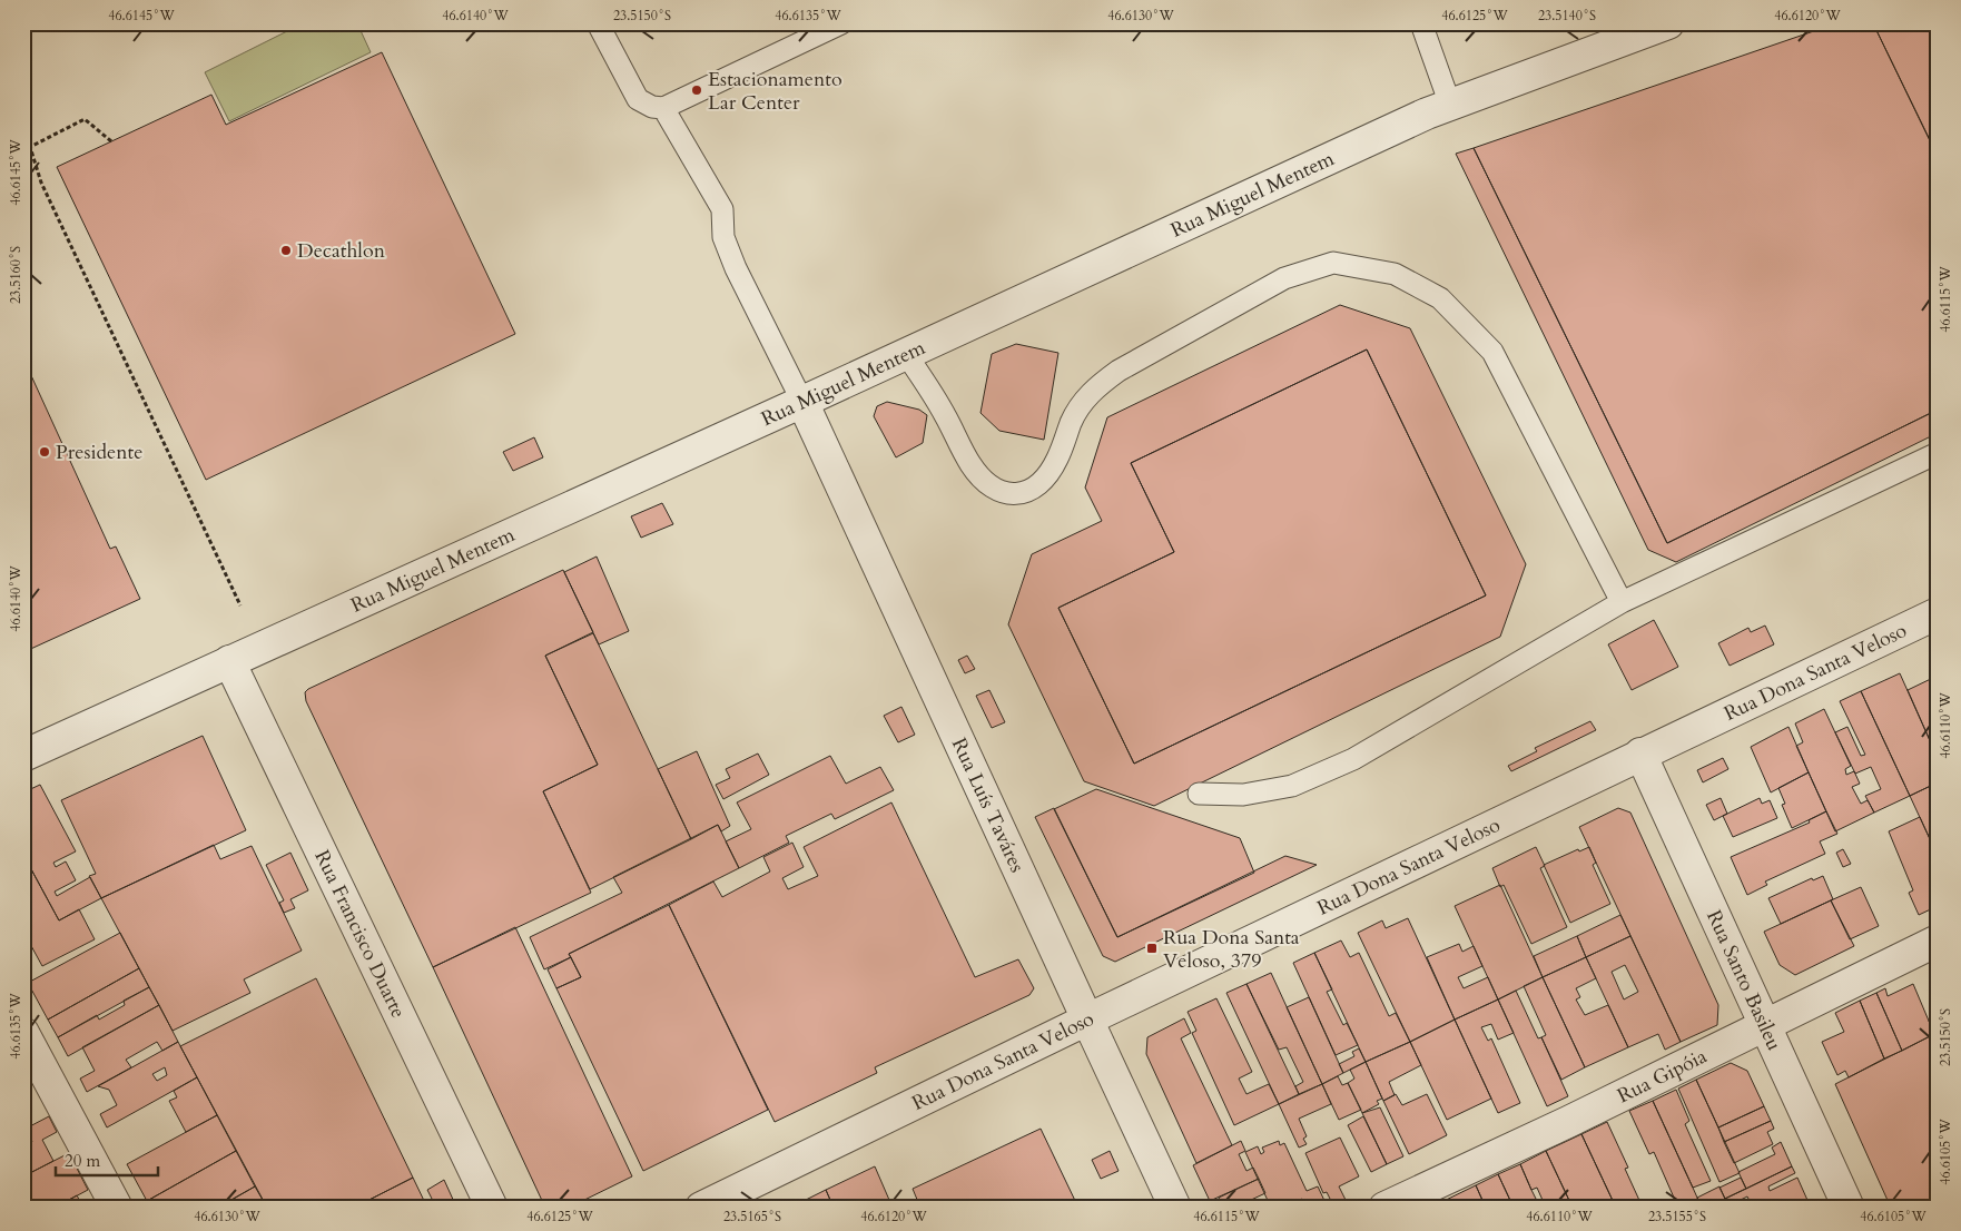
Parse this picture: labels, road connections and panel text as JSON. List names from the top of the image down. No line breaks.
{"streets":{"street":["Rua Miguel Mentem","Rua Dona Santa Veloso","Rua Luís Taváres","Rua Francisco Duarte","Rua Santo Basileu","Rua Gipóia"]},"crossings":[["Rua Miguel Mentem","Rua Luís Taváres"],["Rua Miguel Mentem","Rua Francisco Duarte"],["Rua Dona Santa Veloso","Rua Luís Taváres"],["Rua Dona Santa Veloso","Rua Santo Basileu"],["Rua Santo Basileu","Rua Gipóia"]],"places":{"other":["Estacionamento Lar Center","Decathlon","Presidente"],"transit":["Rua Dona Santa Veloso, 379"]},"scale_bar":"20 m","coordinates":["46.6145°W","46.6140°W","23.5150°S","46.6135°W","46.6130°W","46.6125°W","23.5140°S","46.6120°W","23.5160°S","46.6115°W","46.6110°W","46.6105°W","23.5165°S","23.5155°S"]}
